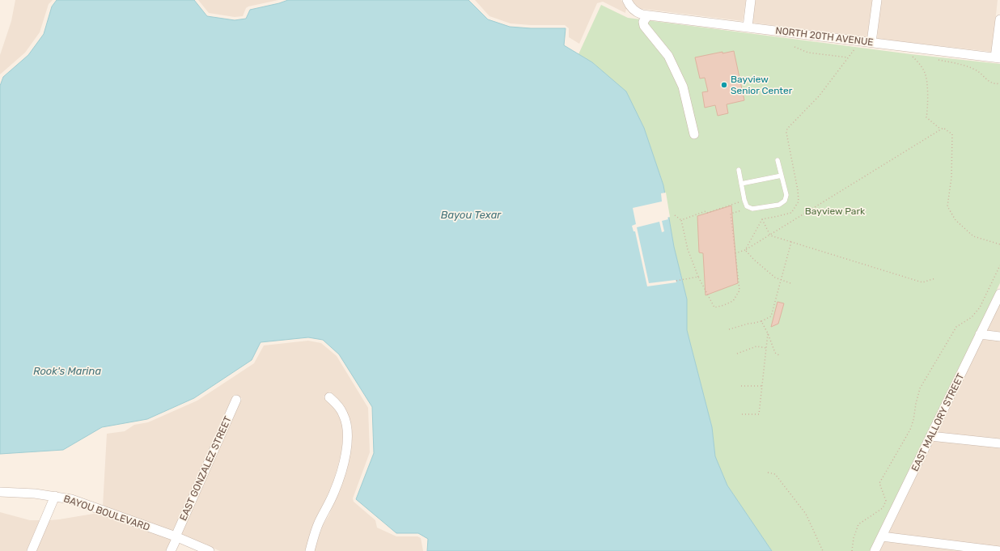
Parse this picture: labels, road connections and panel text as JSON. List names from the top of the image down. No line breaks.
{"streets":{"street":["NORTH 20TH AVENUE","EAST MALLORY STREET","EAST GONZALEZ STREET","BAYOU BOULEVARD"]},"crossings":[["EAST GONZALEZ STREET","BAYOU BOULEVARD"]],"water":["Bayou Texar","Rook's Marina"],"parks":["Bayview Park"],"places":["Bayview Senior Center"]}
